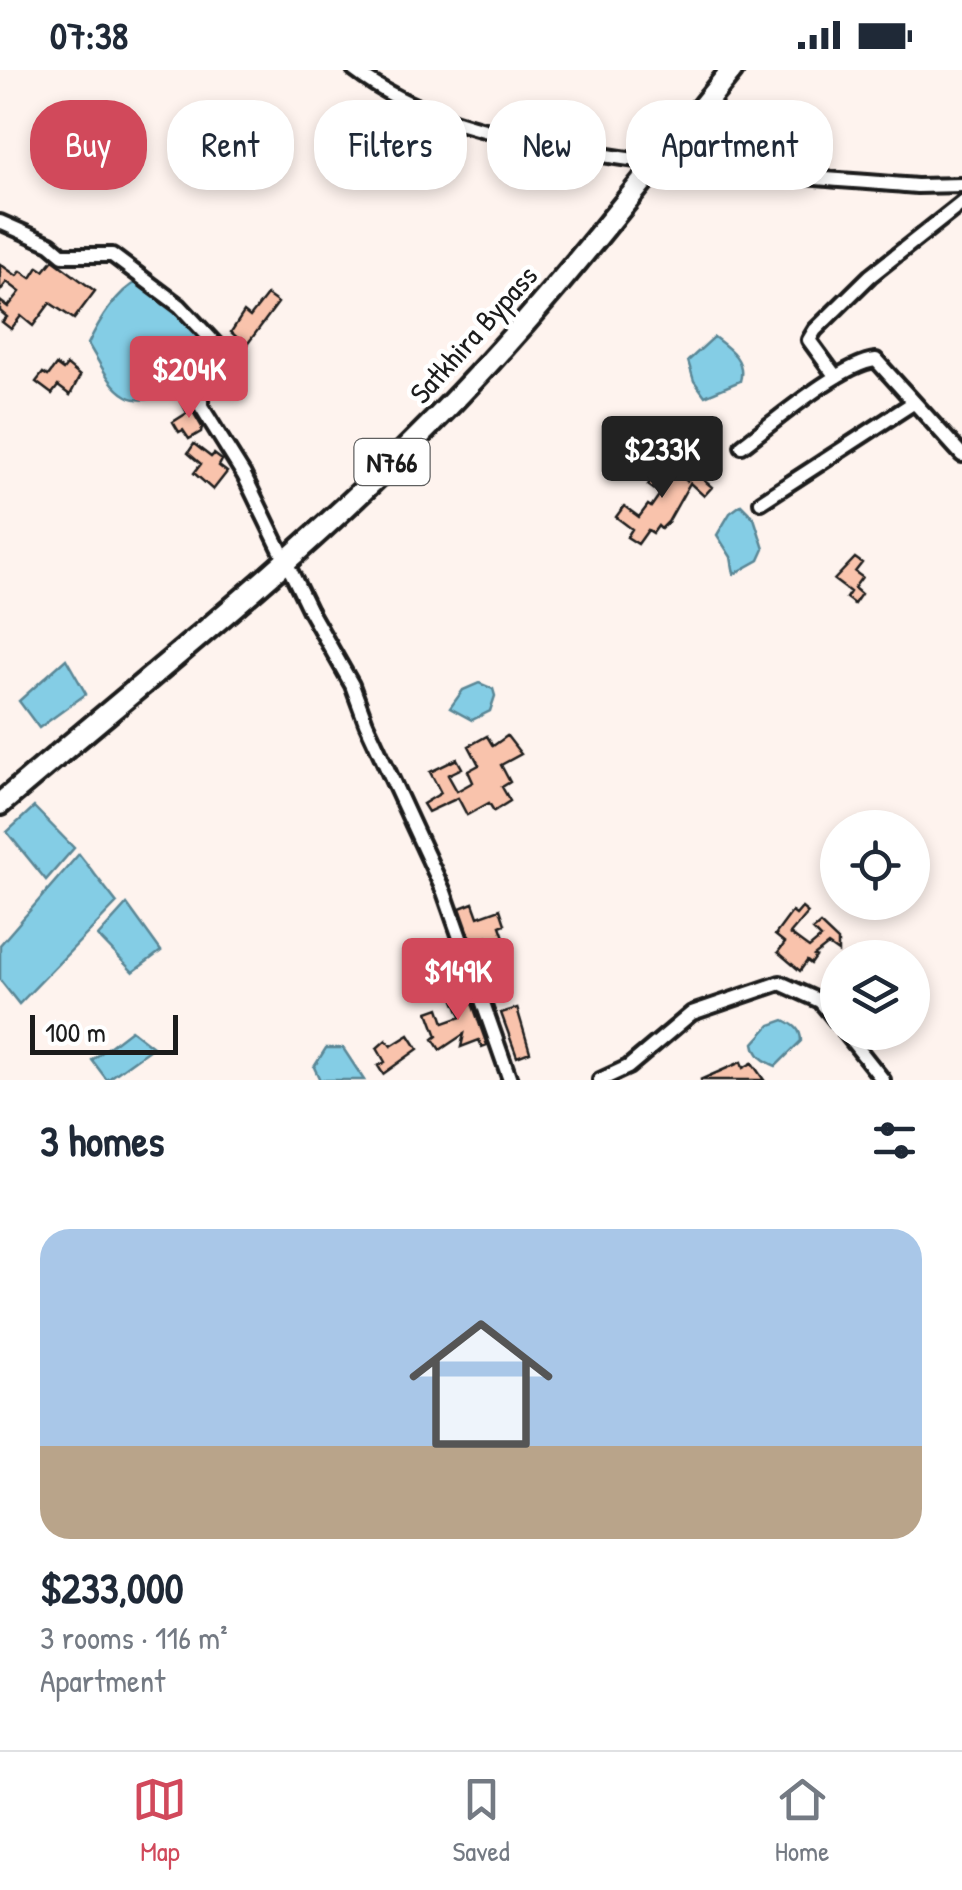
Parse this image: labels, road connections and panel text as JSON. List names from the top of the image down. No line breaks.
{"streets":{"highway":["Satkhira Bypass","N766"]},"scale_bar":"100 m","page":{"status":"07:38","chip":["Buy","Rent","Filters","New","Apartment"],"price":["$204K","$233K","$149K"],"scale":"100 m","heading":"3 homes","list":[{"name":"$233,000","note":"3 rooms · 116 m² · Apartment"}],"tabs":["Map","Saved","Home"]}}
